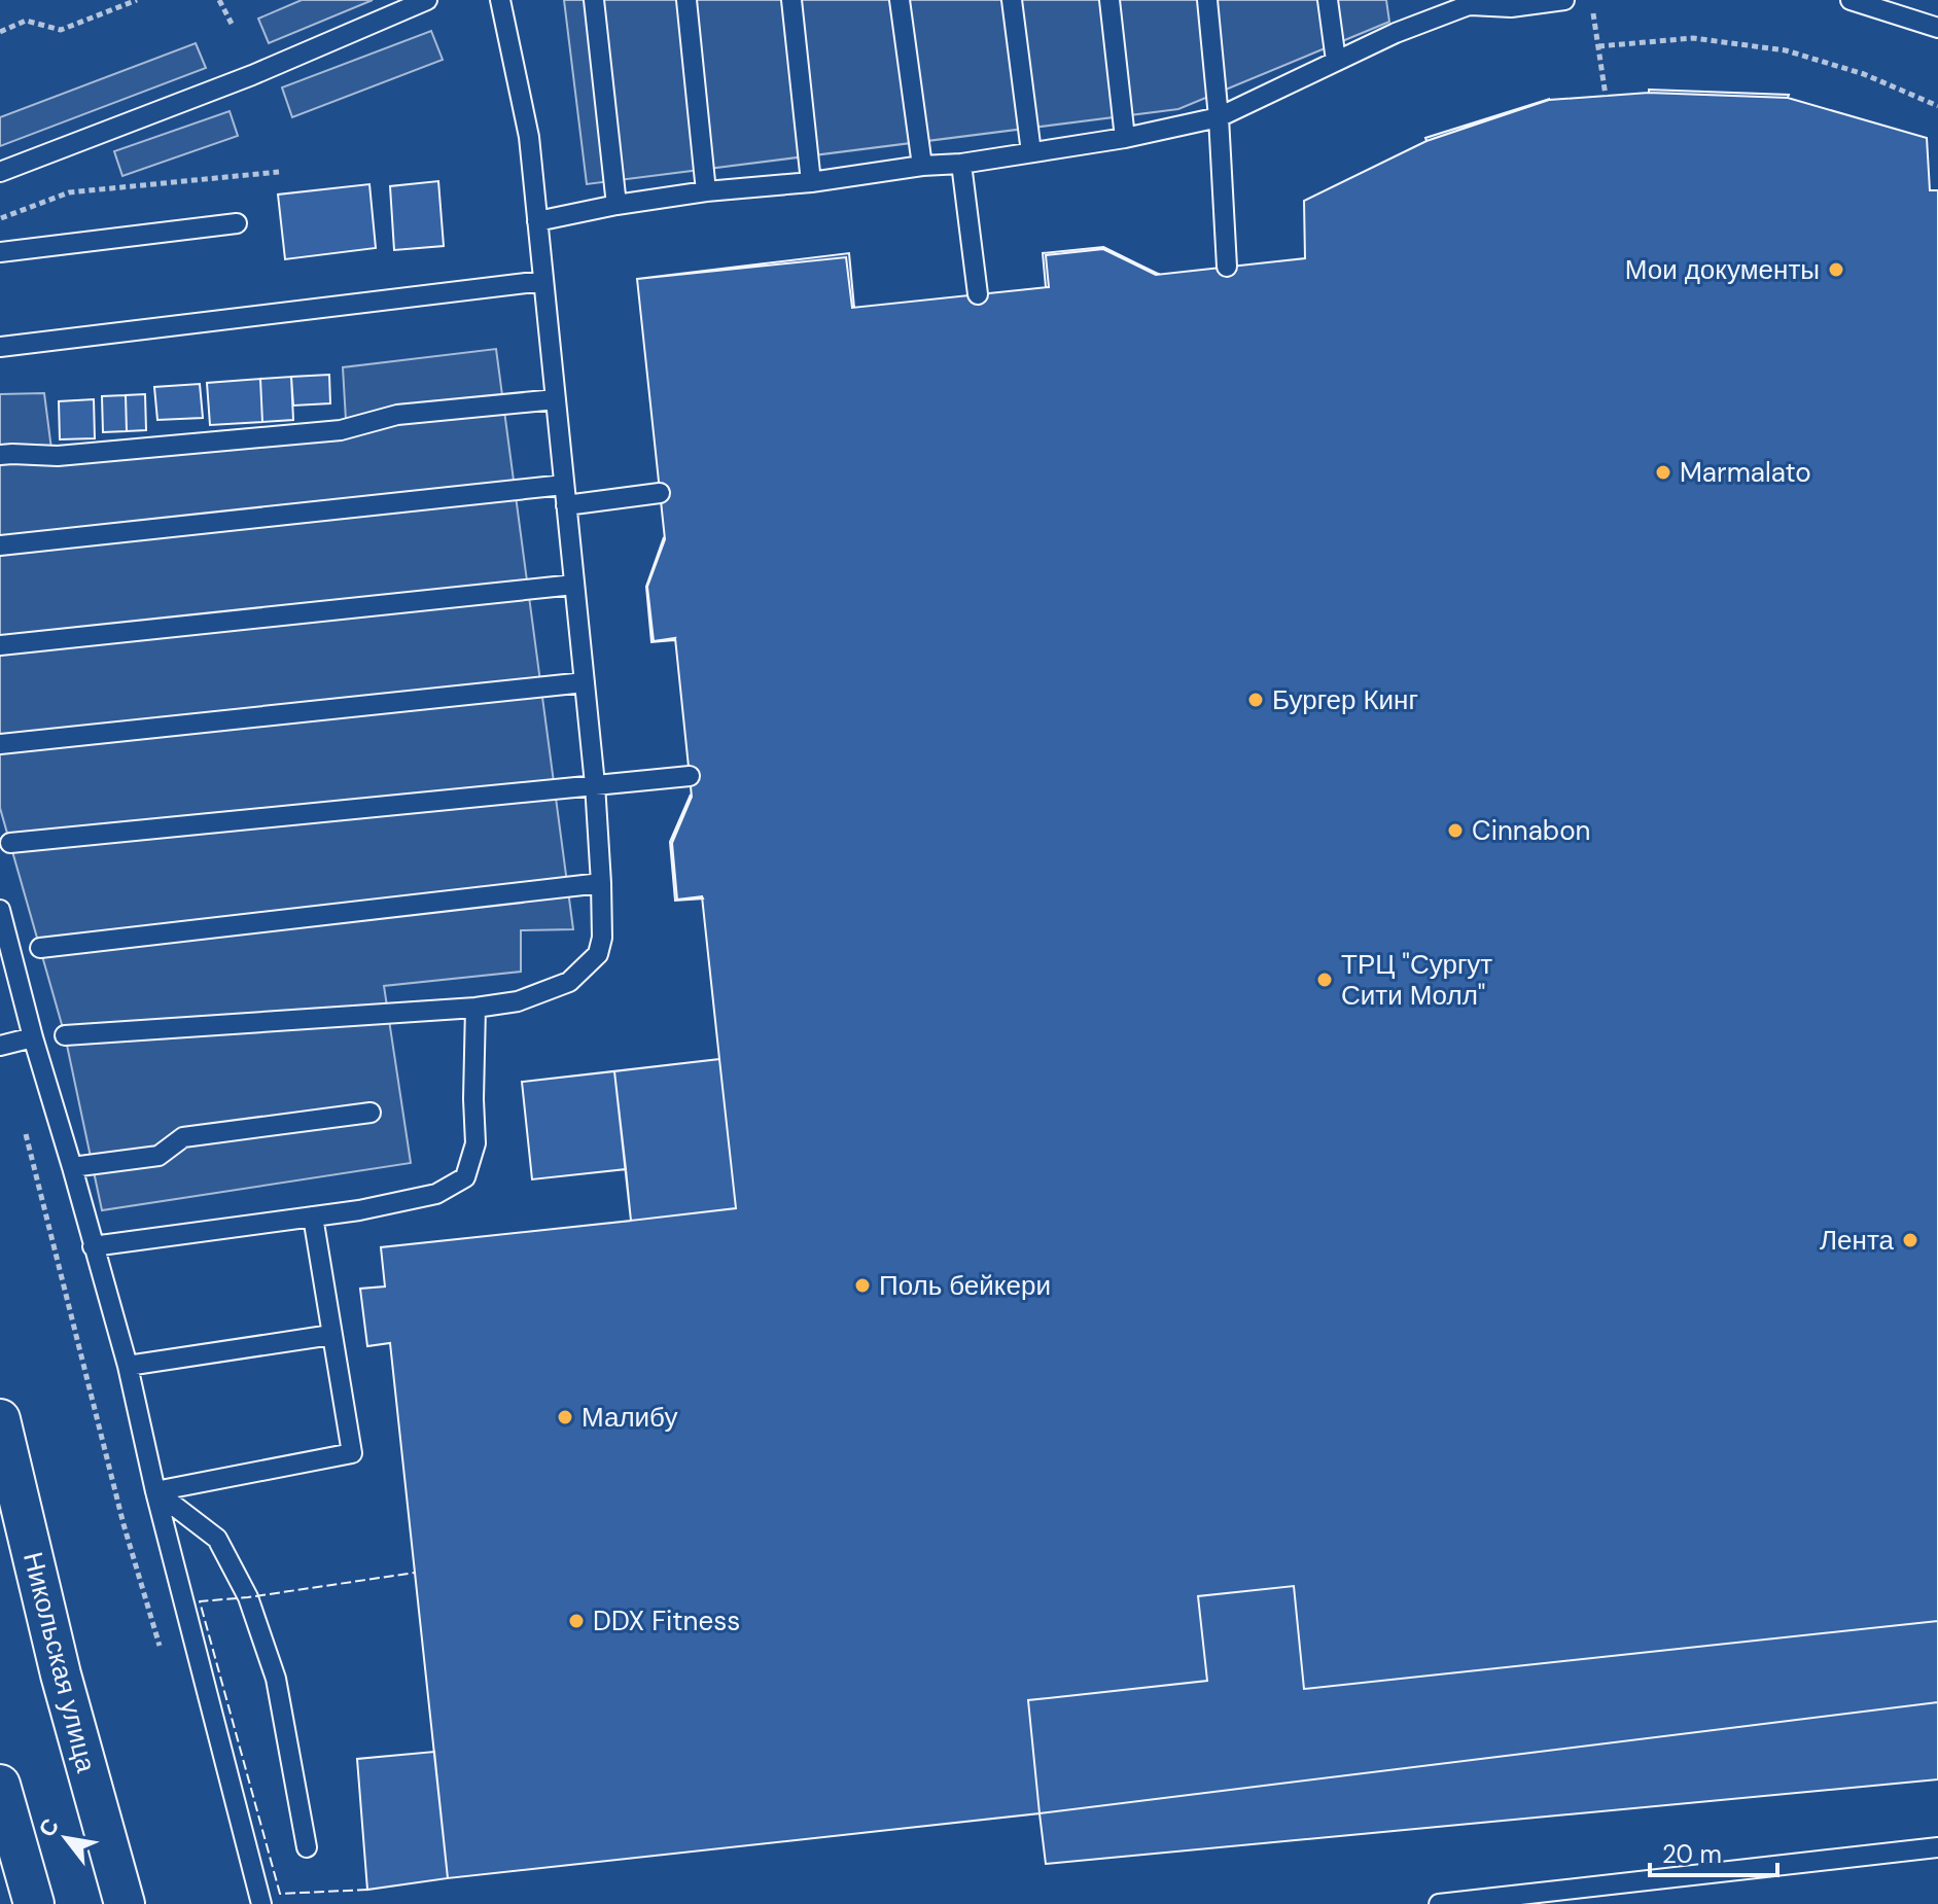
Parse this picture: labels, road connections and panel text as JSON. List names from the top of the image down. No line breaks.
{"streets":{"street":["Никольская улица"]},"places":["Мои документы","Marmalato","Бургер Кинг","Cinnabon","ТРЦ \"Сургут Сити Молл\"","Лента","Поль бейкери","Малибу","DDX Fitness"],"scale_bar":"20 m","north":"top left"}
